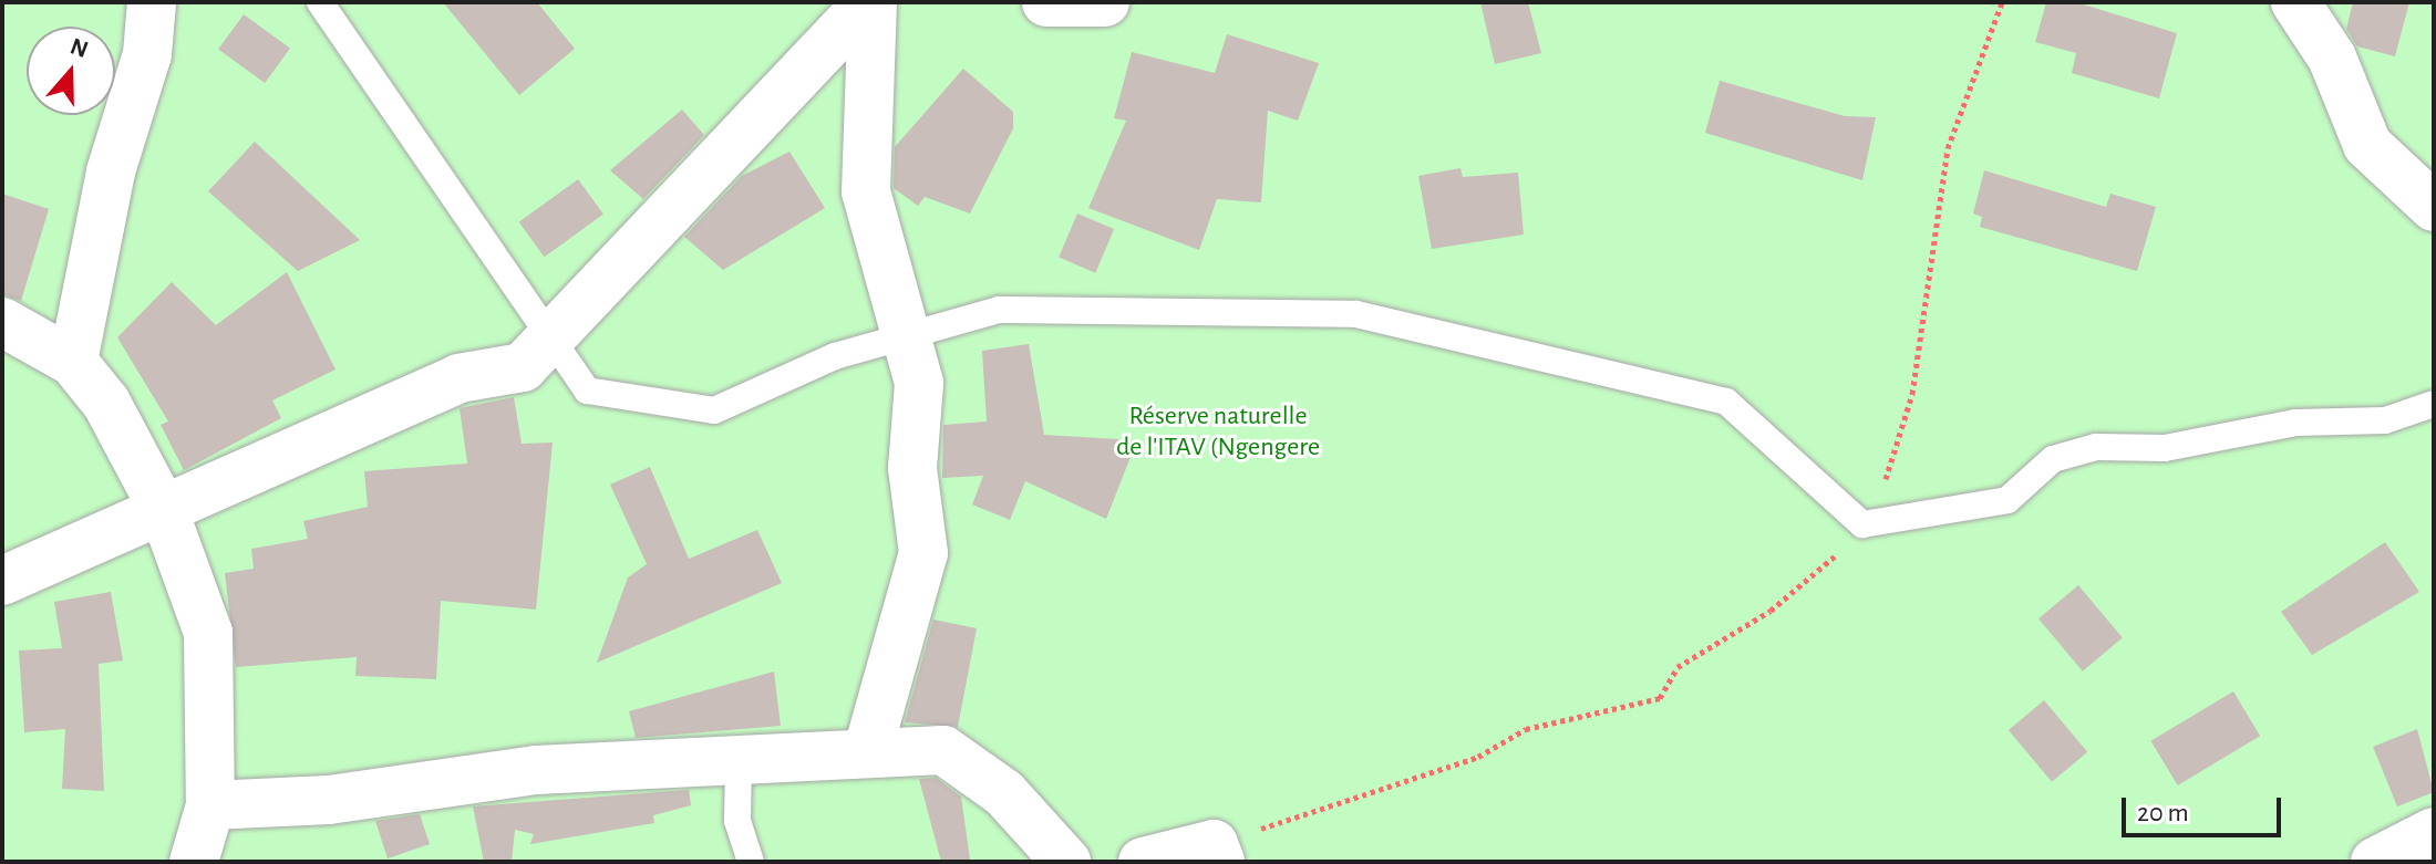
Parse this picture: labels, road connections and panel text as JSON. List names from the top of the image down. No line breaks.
{"parks":["Réserve naturelle de l'ITAV (Ngengere"],"scale_bar":"20 m","north":"top"}
